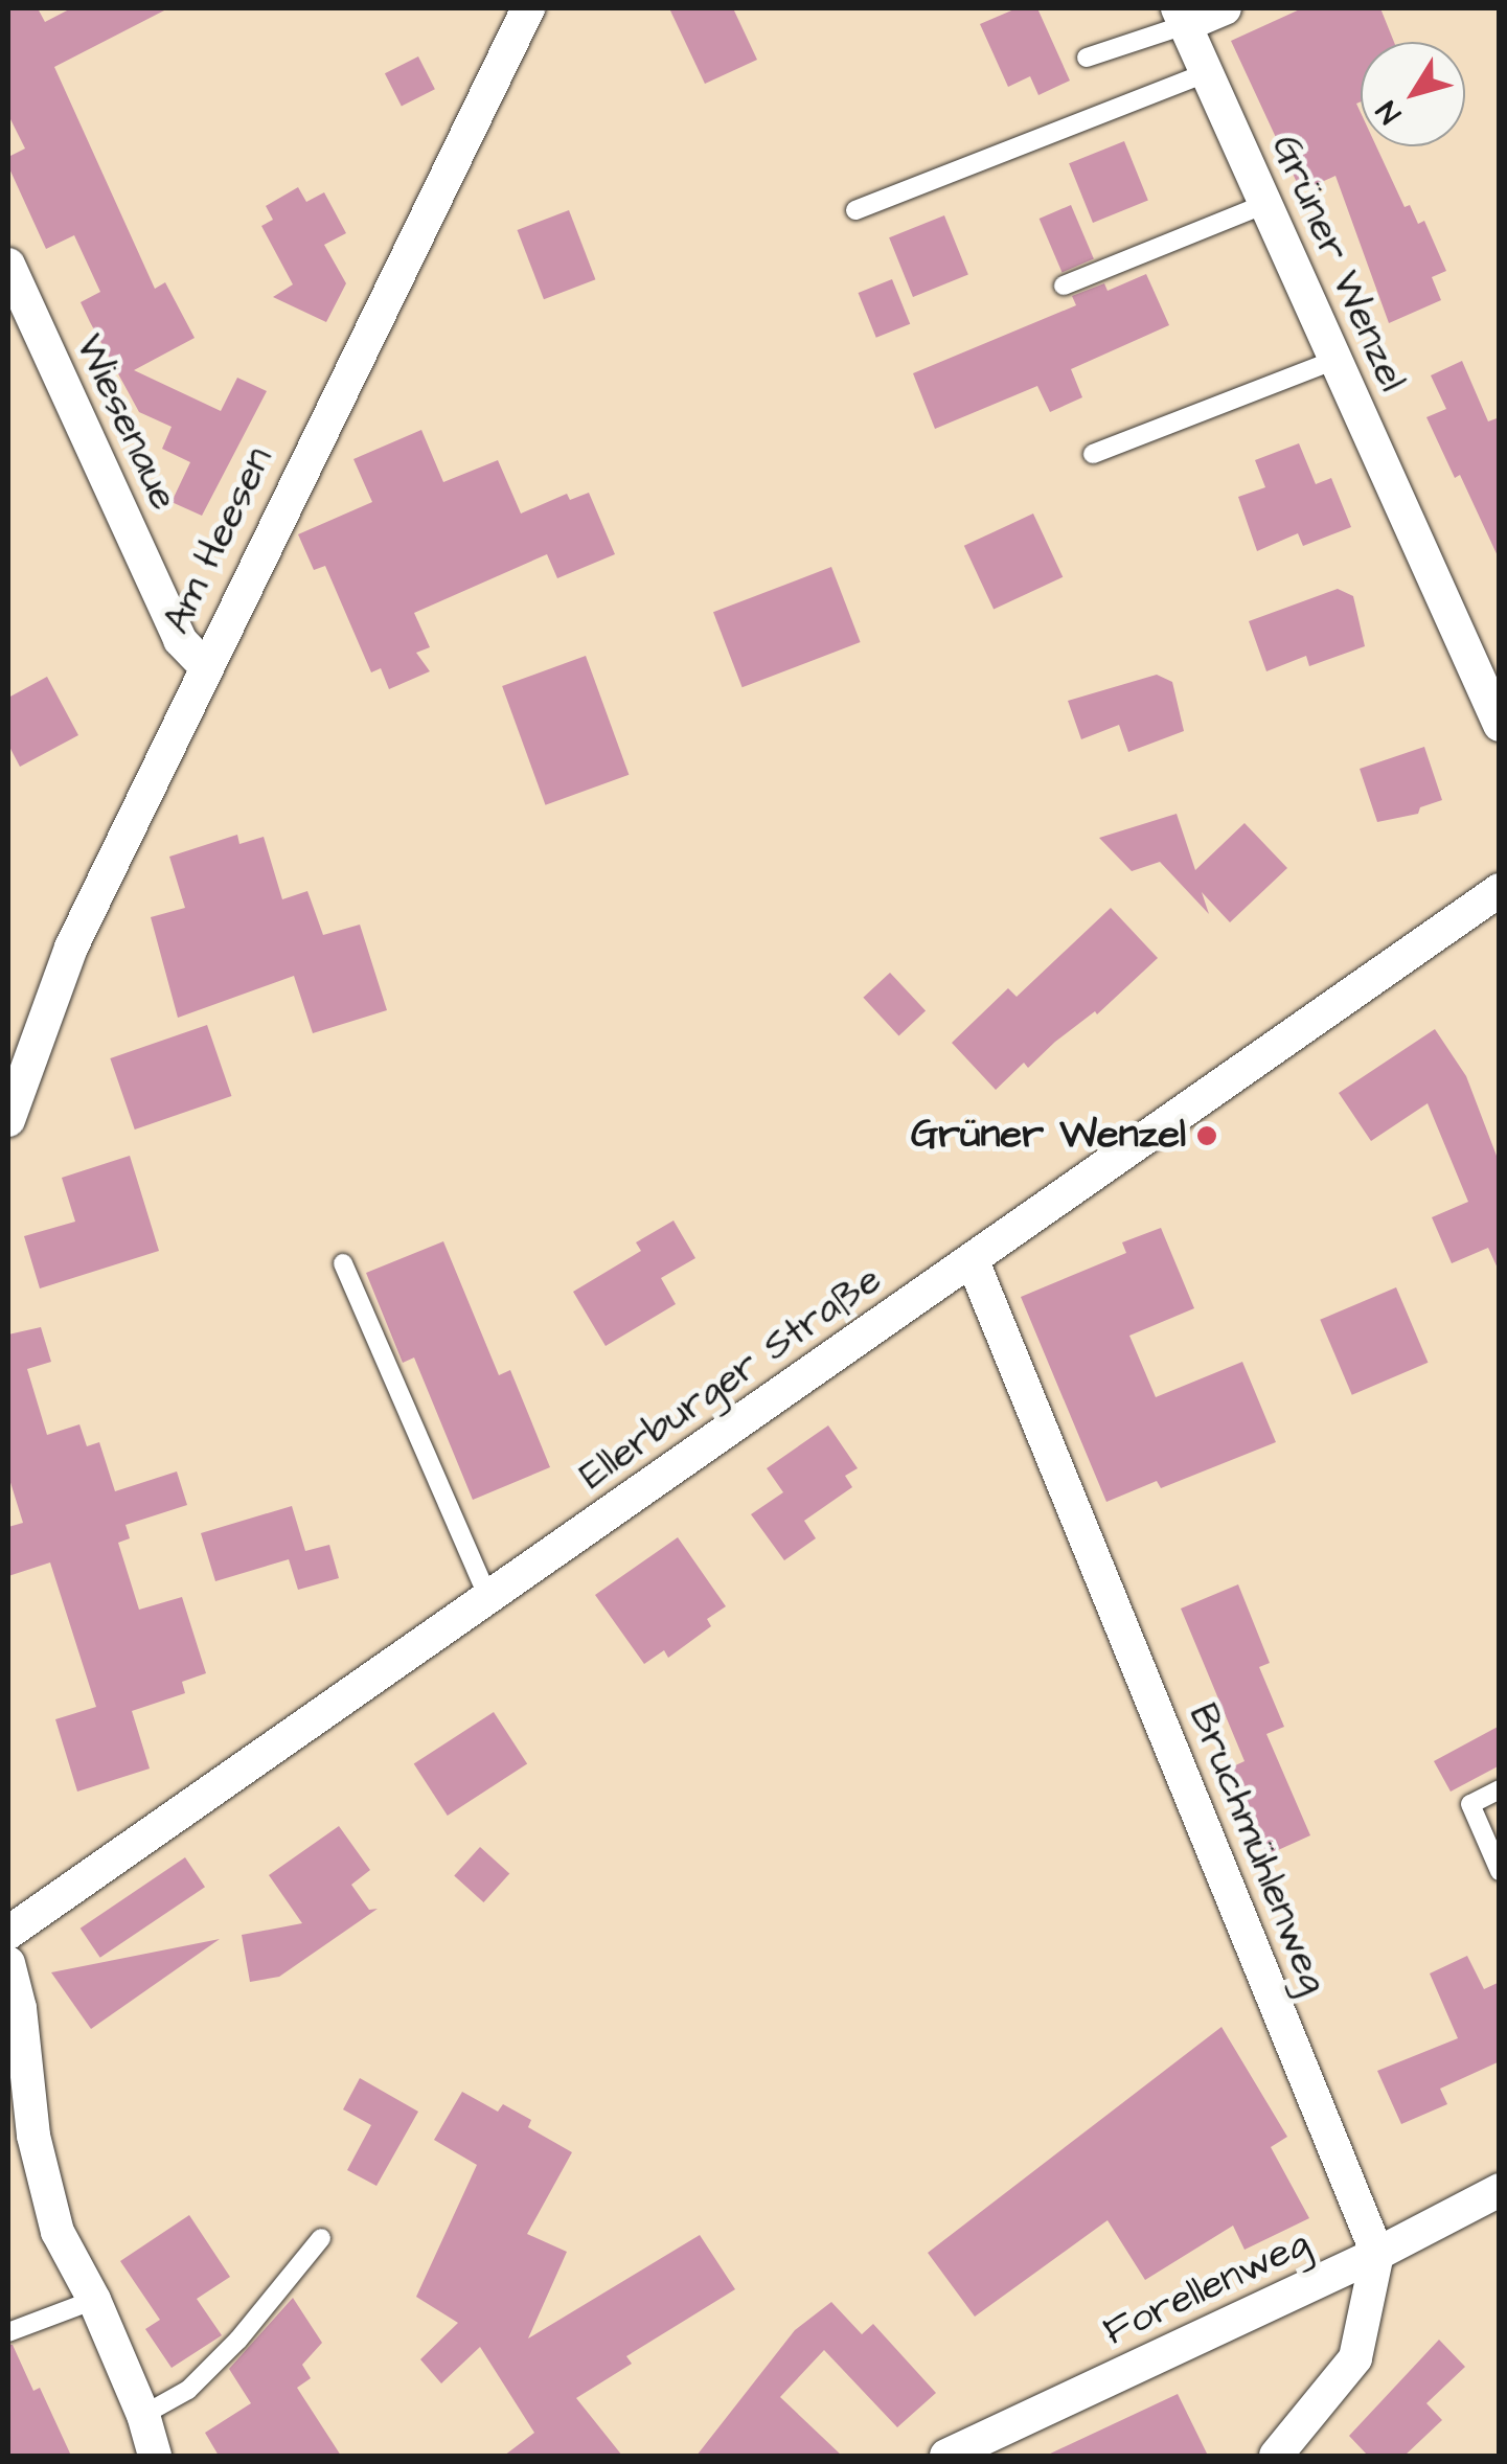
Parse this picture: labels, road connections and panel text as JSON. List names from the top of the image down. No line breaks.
{"streets":{"street":["Grüner Wenzel","Wiesenaue","Am Heesen","Ellerburger Straße","Bruchmühlenweg","Forellenweg"]},"crossings":[["Wiesenaue","Am Heesen"],["Ellerburger Straße","Bruchmühlenweg"],["Bruchmühlenweg","Forellenweg"]],"places":["Grüner Wenzel"],"north":"bottom left"}
